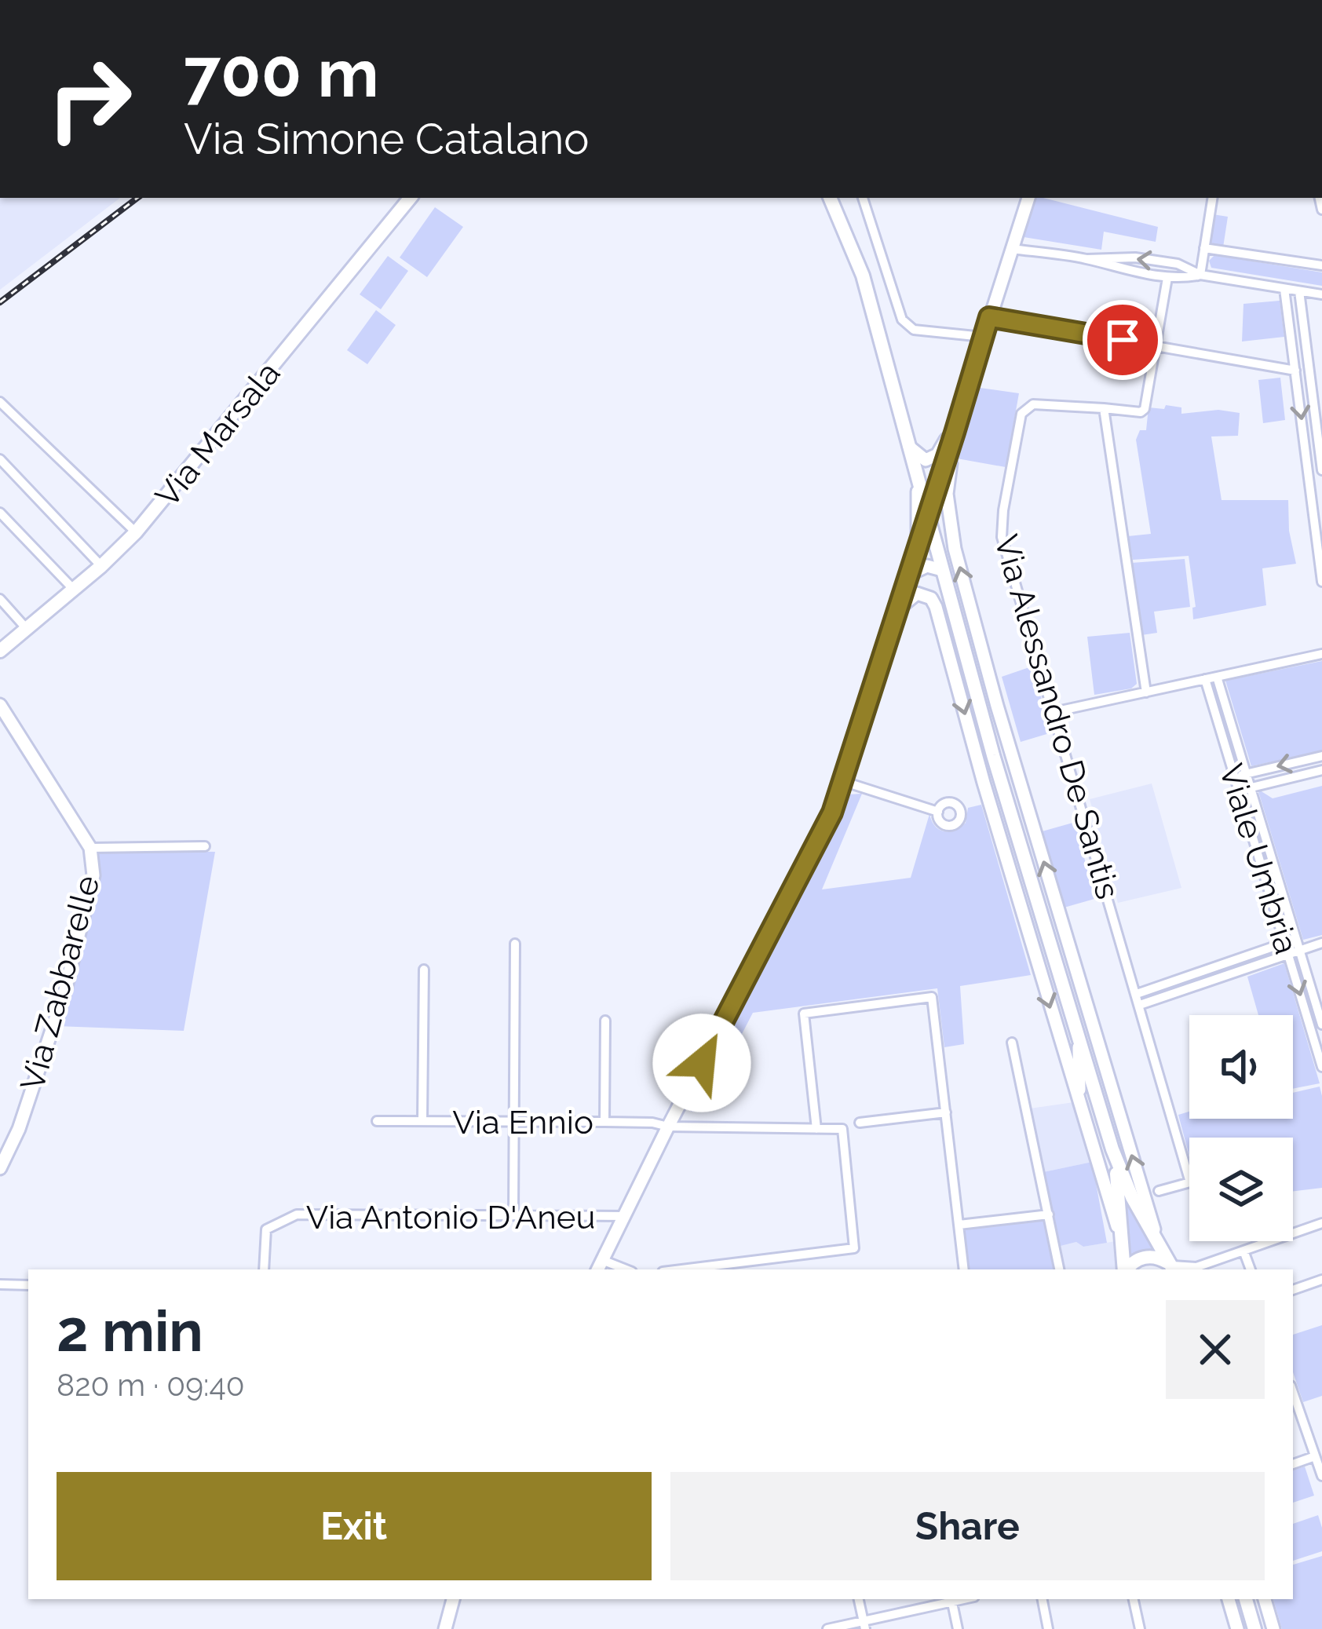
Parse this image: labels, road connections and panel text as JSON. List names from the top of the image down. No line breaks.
{"streets":{"main road":["Via Marsala"],"street":["Via Alessandro De Santis","Viale Umbria","Via Zabbarelle","Via Ennio","Via Antonio D'Aneu"]},"page":{"turn":["700 m","Via Simone Catalano"],"heading":["2 min","820 m · 09:40"],"buttons":["Exit","Share"]}}
